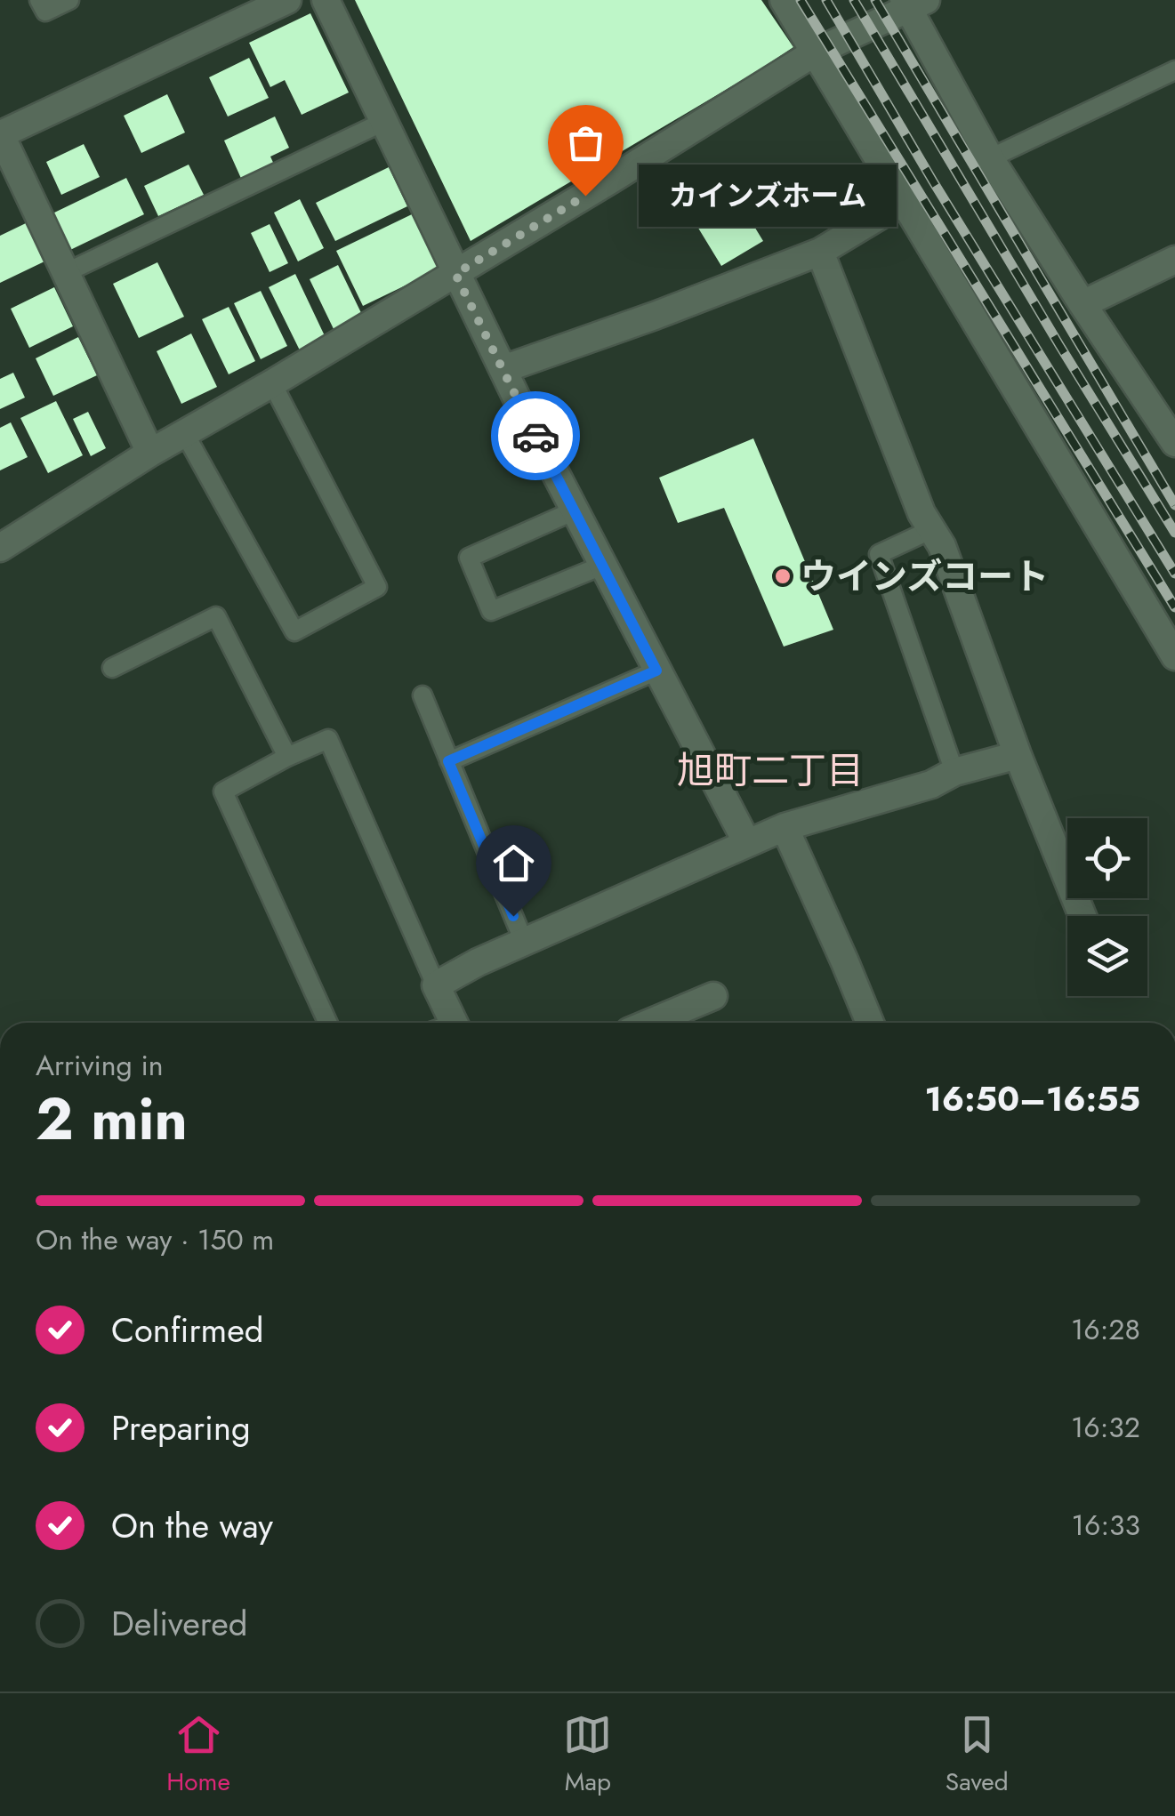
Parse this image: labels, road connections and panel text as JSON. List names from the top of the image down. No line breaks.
{"districts":["旭町二丁目"],"places":["カインズホーム","ウインズコート"],"page":{"bubble":"カインズホーム","heading":["2 min","Arriving in","16:50–16:55"],"bar":"On the way · 150 m","list":[["Confirmed","16:28"],["Preparing","16:32"],["On the way","16:33"],"Delivered"],"tabs":["Home","Map","Saved"]}}
